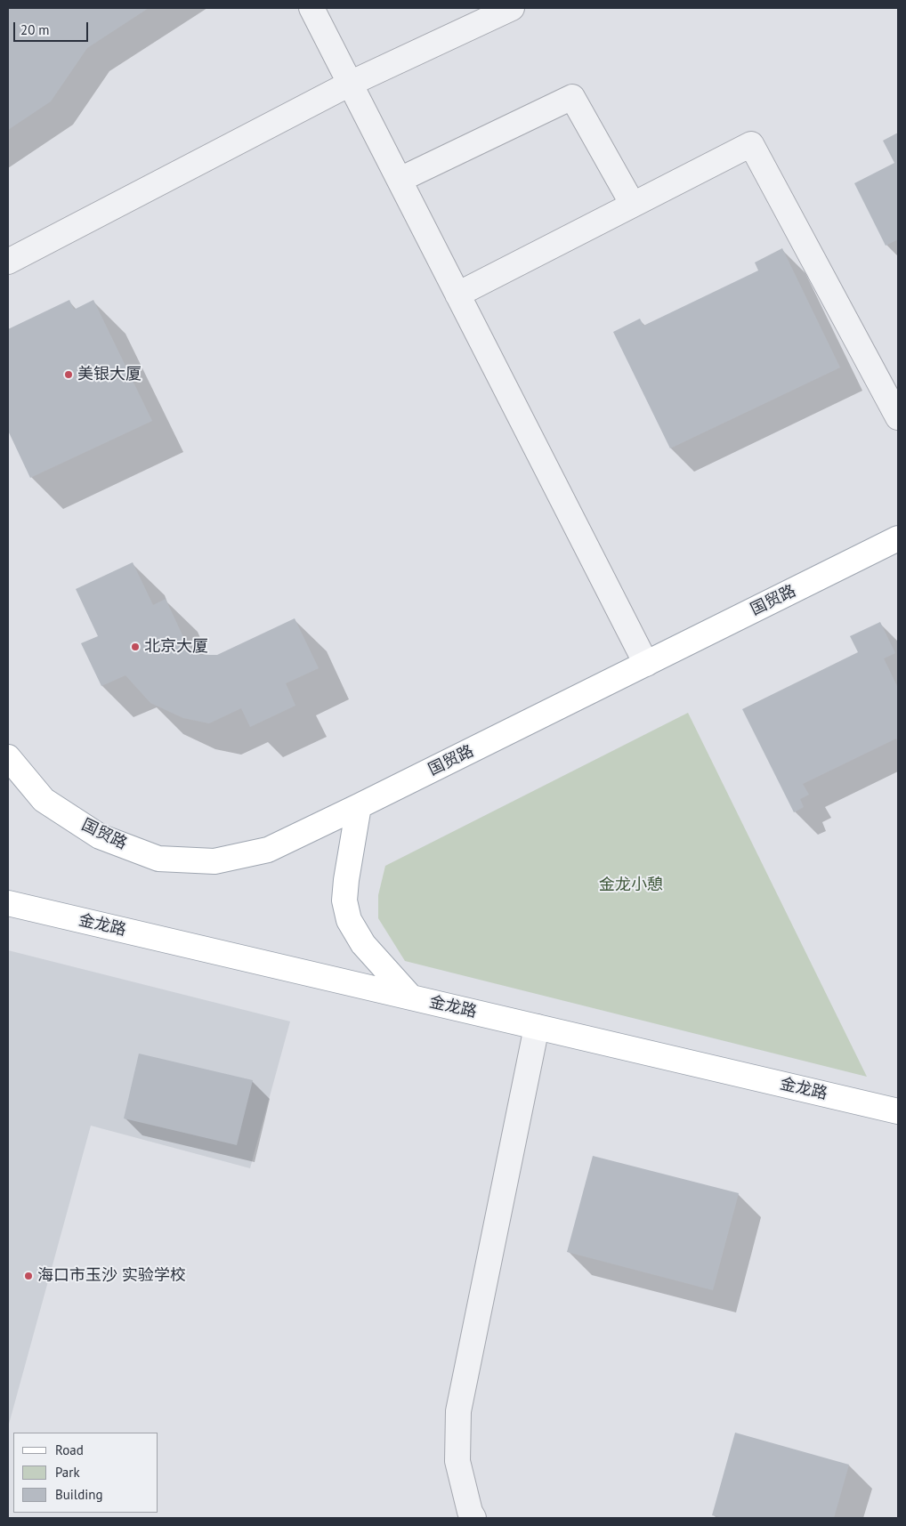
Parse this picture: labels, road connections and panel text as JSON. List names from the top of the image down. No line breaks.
{"streets":{"main road":["国贸路","金龙路"]},"parks":["金龙小憩"],"places":["美银大厦","北京大厦","海口市玉沙 实验学校"],"legend":["Road","Park","Building"],"scale_bar":"20 m"}
